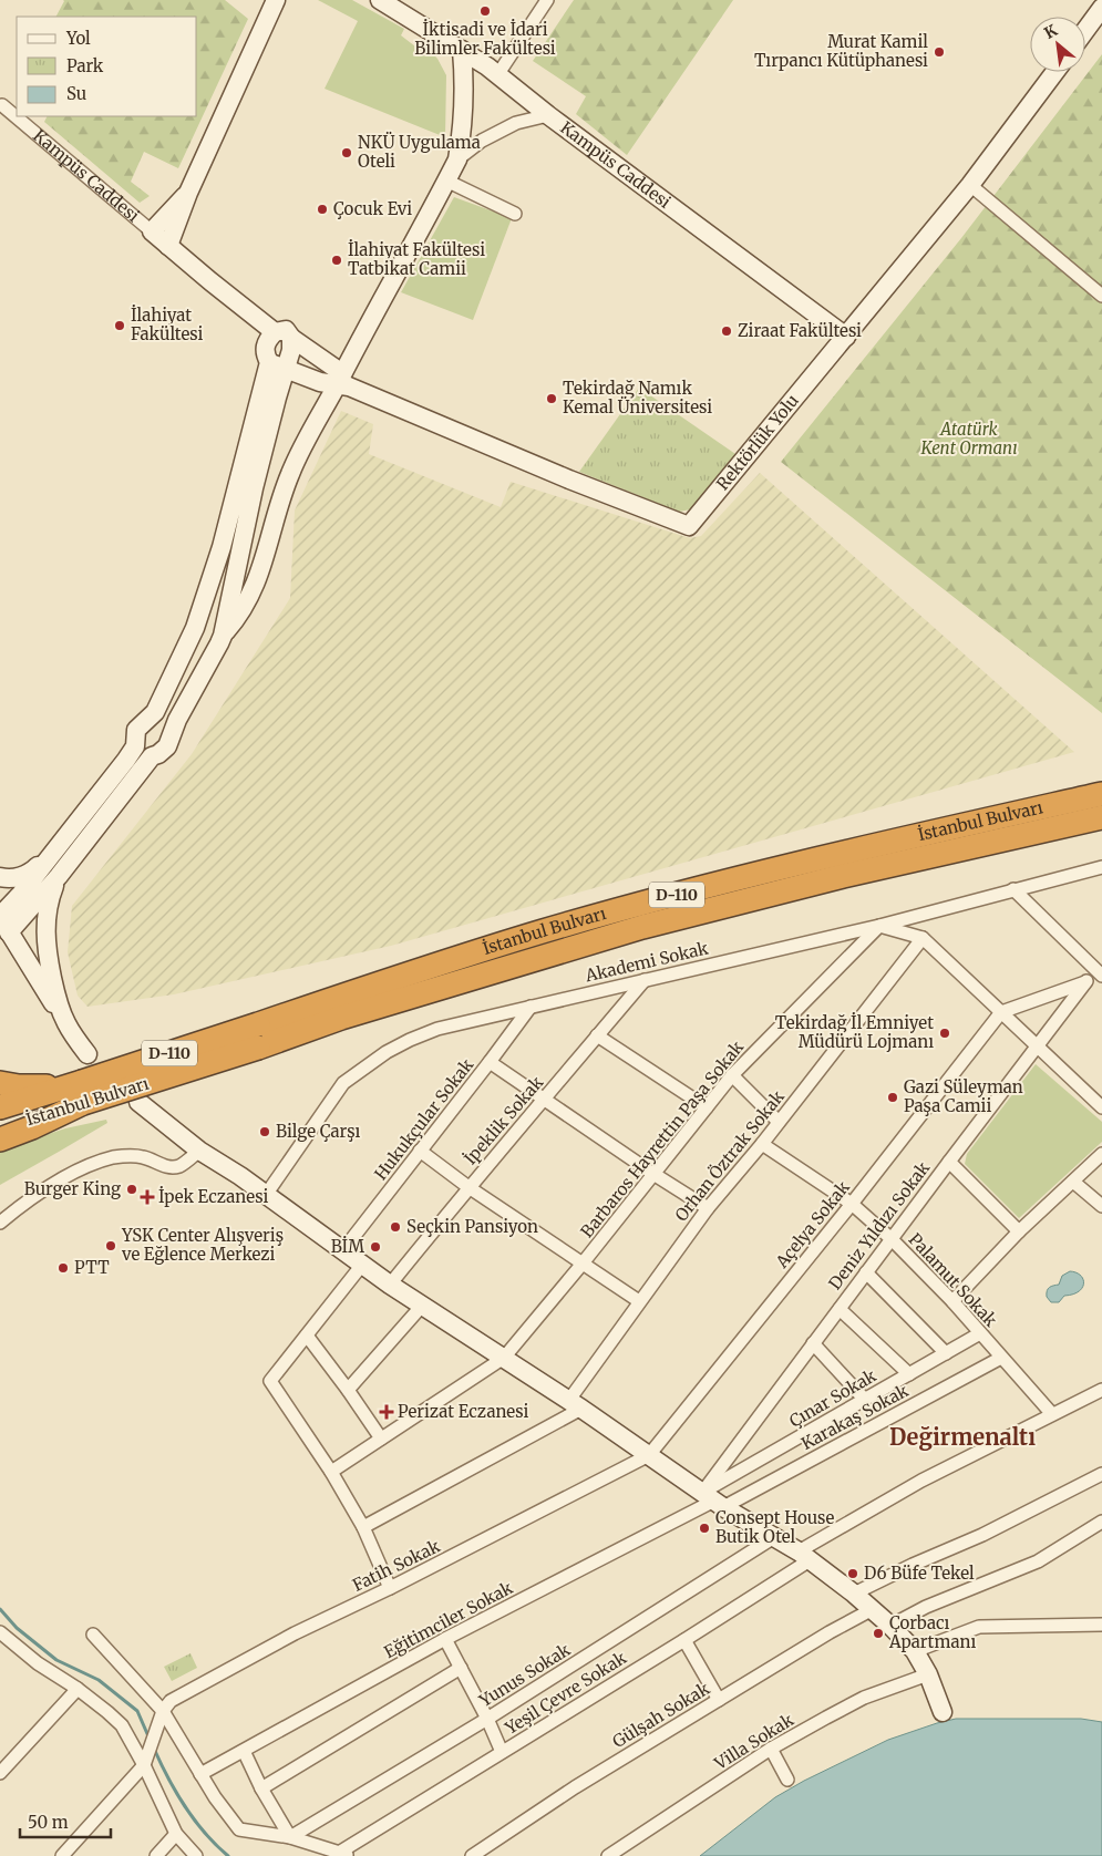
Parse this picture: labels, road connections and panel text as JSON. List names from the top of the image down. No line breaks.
{"streets":{"highway":["İstanbul Bulvarı","D-110"],"street":["Kampüs Caddesi","Rektörlük Yolu","Akademi Sokak","Hukukçular Sokak","İpeklik Sokak","Barbaros Hayrettin Paşa Sokak","Orhan Öztrak Sokak","Açelya Sokak","Deniz Yıldızı Sokak","Palamut Sokak","Çınar Sokak","Karakaş Sokak","Fatih Sokak","Eğitimciler Sokak","Yunus Sokak","Yeşil Çevre Sokak","Gülşah Sokak","Villa Sokak"]},"crossings":[["Kampüs Caddesi","Rektörlük Yolu"],["Akademi Sokak","Hukukçular Sokak"],["Akademi Sokak","İpeklik Sokak"],["Akademi Sokak","Barbaros Hayrettin Paşa Sokak"],["Orhan Öztrak Sokak","Palamut Sokak"],["Açelya Sokak","Palamut Sokak"],["Açelya Sokak","Fatih Sokak"],["Deniz Yıldızı Sokak","Palamut Sokak"],["Deniz Yıldızı Sokak","Çınar Sokak"],["Deniz Yıldızı Sokak","Karakaş Sokak"],["Deniz Yıldızı Sokak","Eğitimciler Sokak"],["Palamut Sokak","Çınar Sokak"],["Palamut Sokak","Karakaş Sokak"],["Palamut Sokak","Yeşil Çevre Sokak"],["Çınar Sokak","Karakaş Sokak"],["Çınar Sokak","Eğitimciler Sokak"],["Karakaş Sokak","Eğitimciler Sokak"]],"districts":["Değirmenaltı"],"parks":["Atatürk Kent Ormanı"],"places":{"other":["İktisadi ve İdari Bilimler Fakültesi","Murat Kamil Tırpancı Kütüphanesi","NKÜ Uygulama Oteli","Çocuk Evi","İlahiyat Fakültesi Tatbikat Camii","İlahiyat Fakültesi","Ziraat Fakültesi","Tekirdağ Namık Kemal Üniversitesi","Tekirdağ İl Emniyet Müdürü Lojmanı","Gazi Süleyman Paşa Camii","Bilge Çarşı","Burger King","Seçkin Pansiyon","YSK Center Alışveriş ve Eğlence Merkezi","BİM","PTT","Consept House Butik Otel","D6 Büfe Tekel","Çorbacı Apartmanı"],"health":["İpek Eczanesi","Perizat Eczanesi"]},"legend":["Yol","Park","Su"],"scale_bar":"50 m","north":"top left"}
